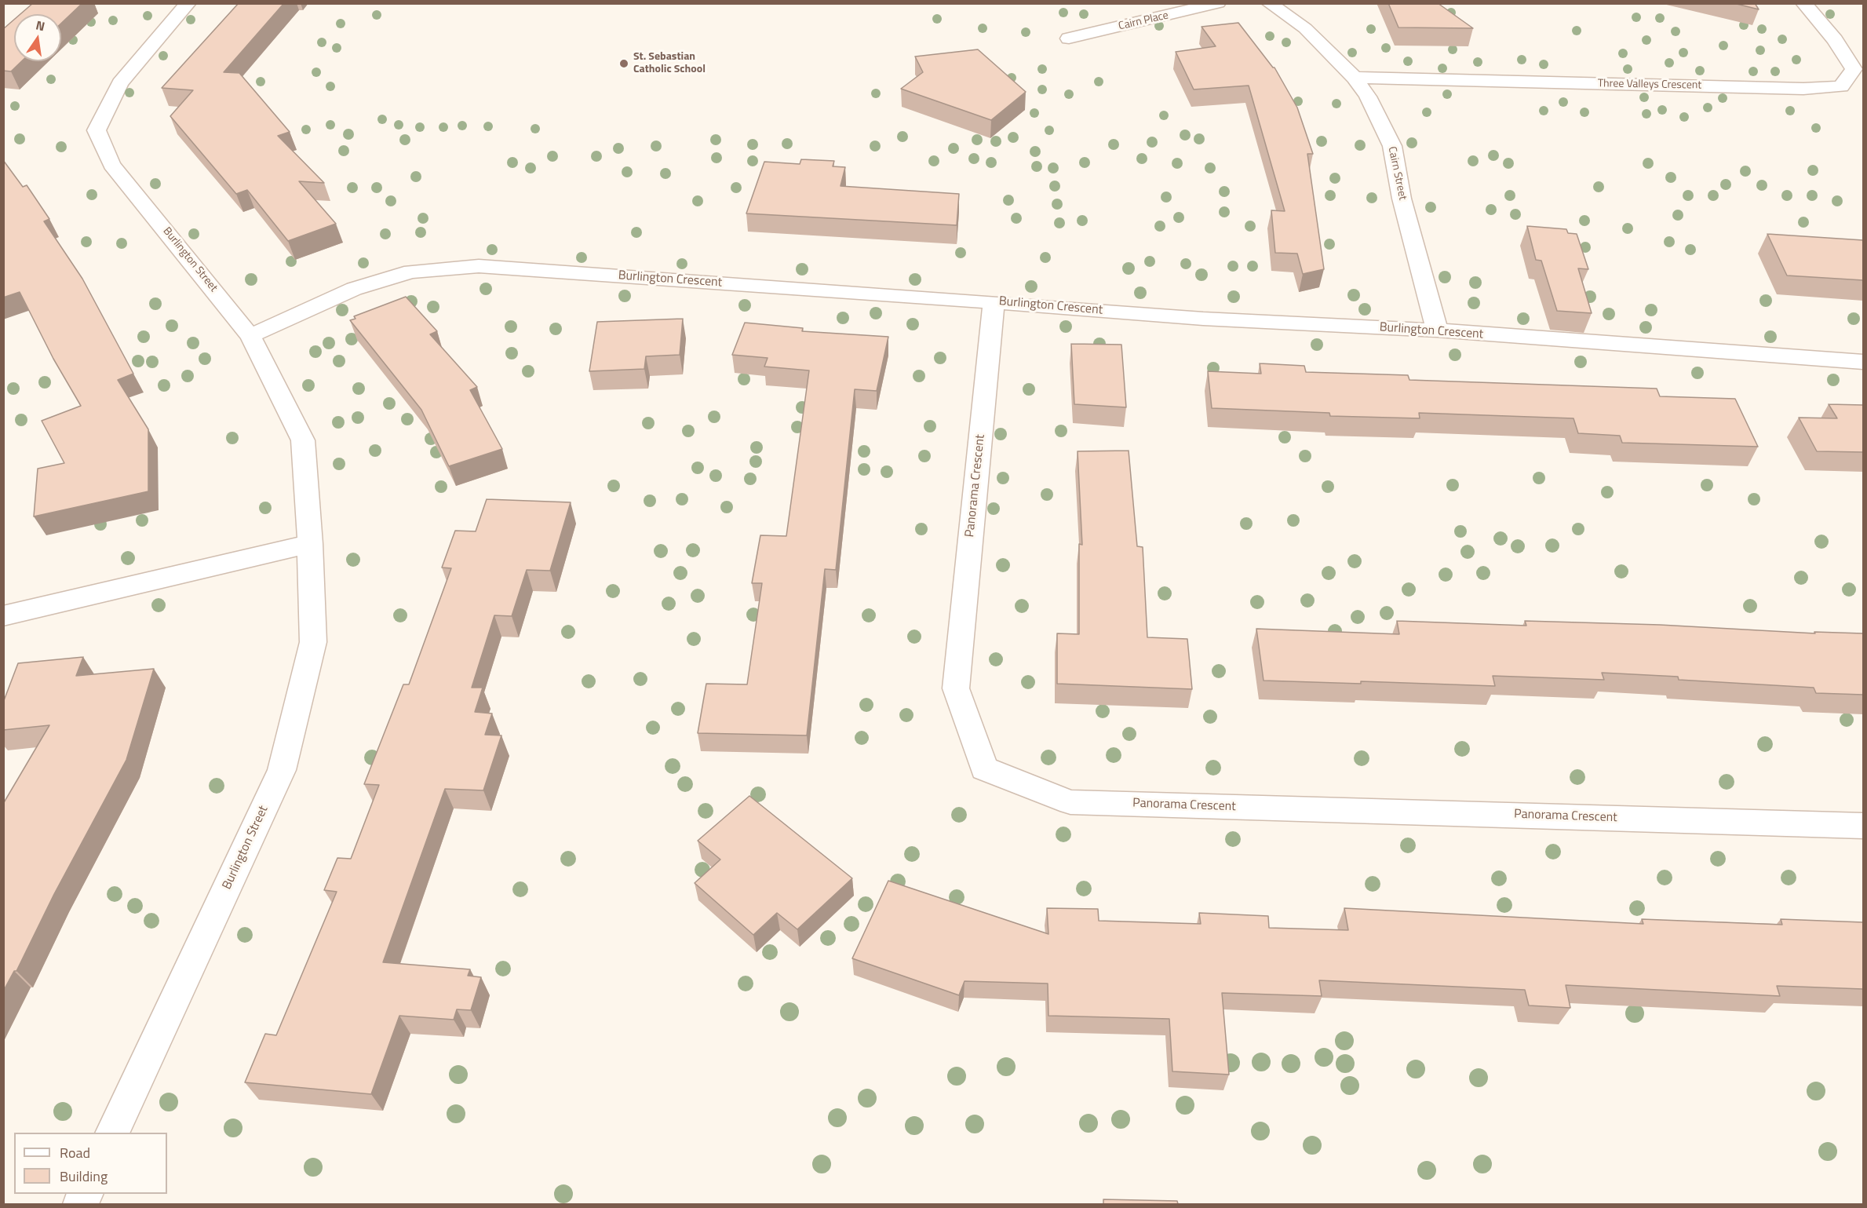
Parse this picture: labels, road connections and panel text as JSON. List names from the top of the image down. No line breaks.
{"streets":{"street":["Cairn Place","Three Valleys Crescent","Cairn Street","Burlington Street","Burlington Crescent","Panorama Crescent"]},"crossings":[["Three Valleys Crescent","Cairn Street"],["Cairn Street","Burlington Crescent"],["Burlington Street","Burlington Crescent"],["Burlington Crescent","Panorama Crescent"]],"places":["St. Sebastian Catholic School"],"legend":["Road","Building"],"north":"top"}
